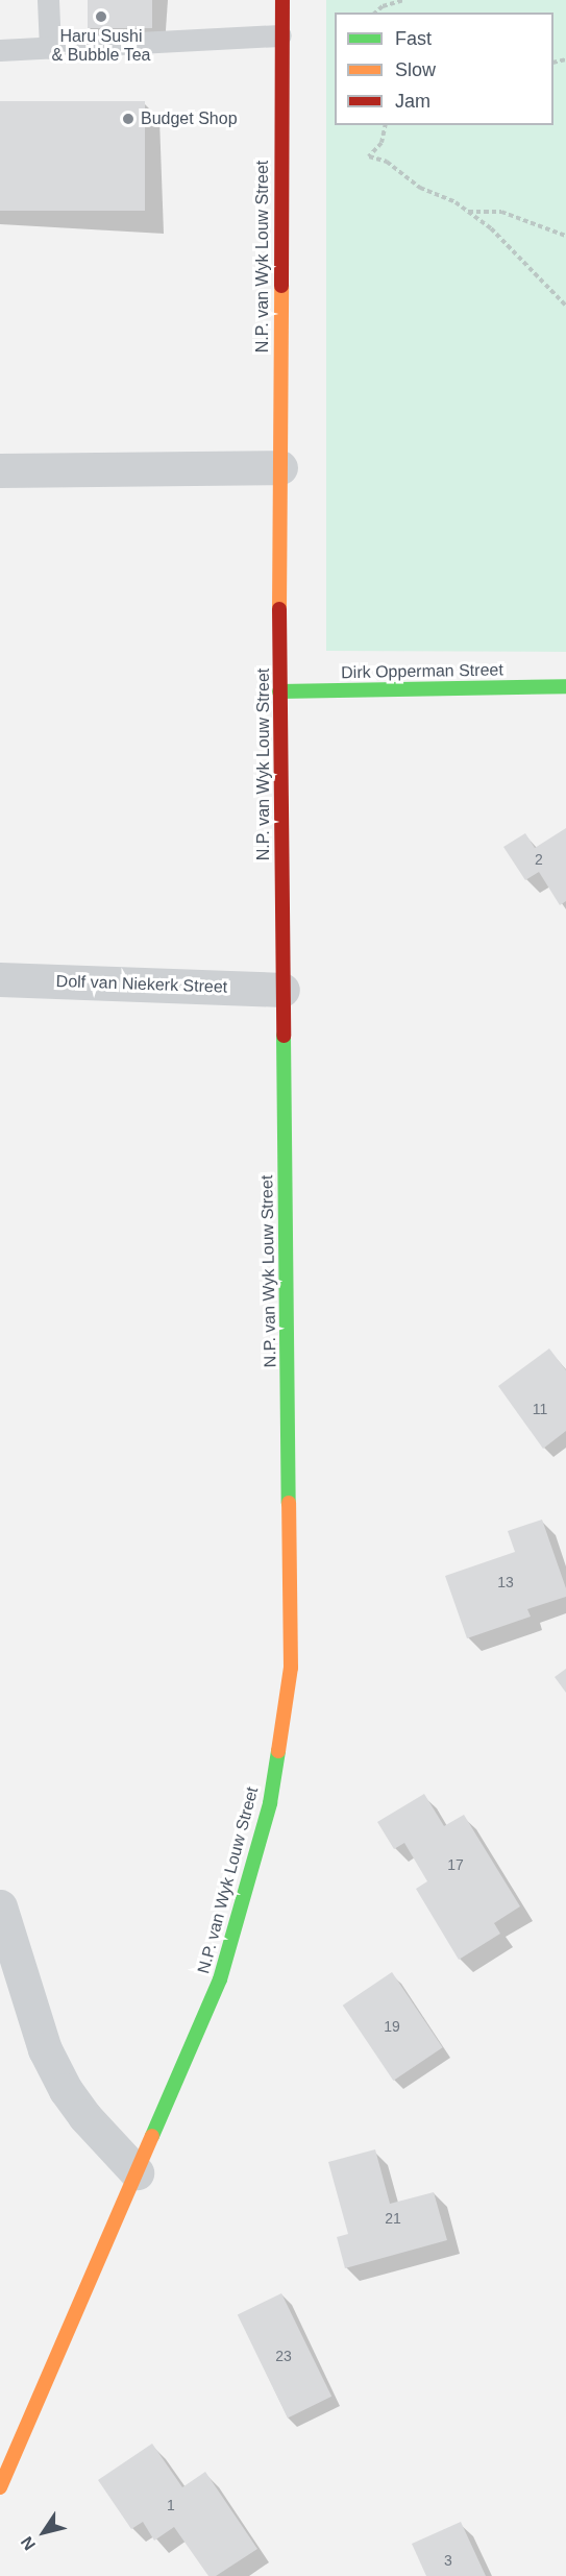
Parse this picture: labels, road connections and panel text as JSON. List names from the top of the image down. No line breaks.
{"streets":{"street":["N.P. van Wyk Louw Street","Dirk Opperman Street","Dolf van Niekerk Street"]},"crossings":[["N.P. van Wyk Louw Street","Dirk Opperman Street"],["N.P. van Wyk Louw Street","Dolf van Niekerk Street"]],"places":["Haru Sushi & Bubble Tea","Budget Shop"],"house_numbers":["2","11","13","17","19","21","23","1","3"],"legend":["Fast","Slow","Jam"],"north":"bottom left"}
